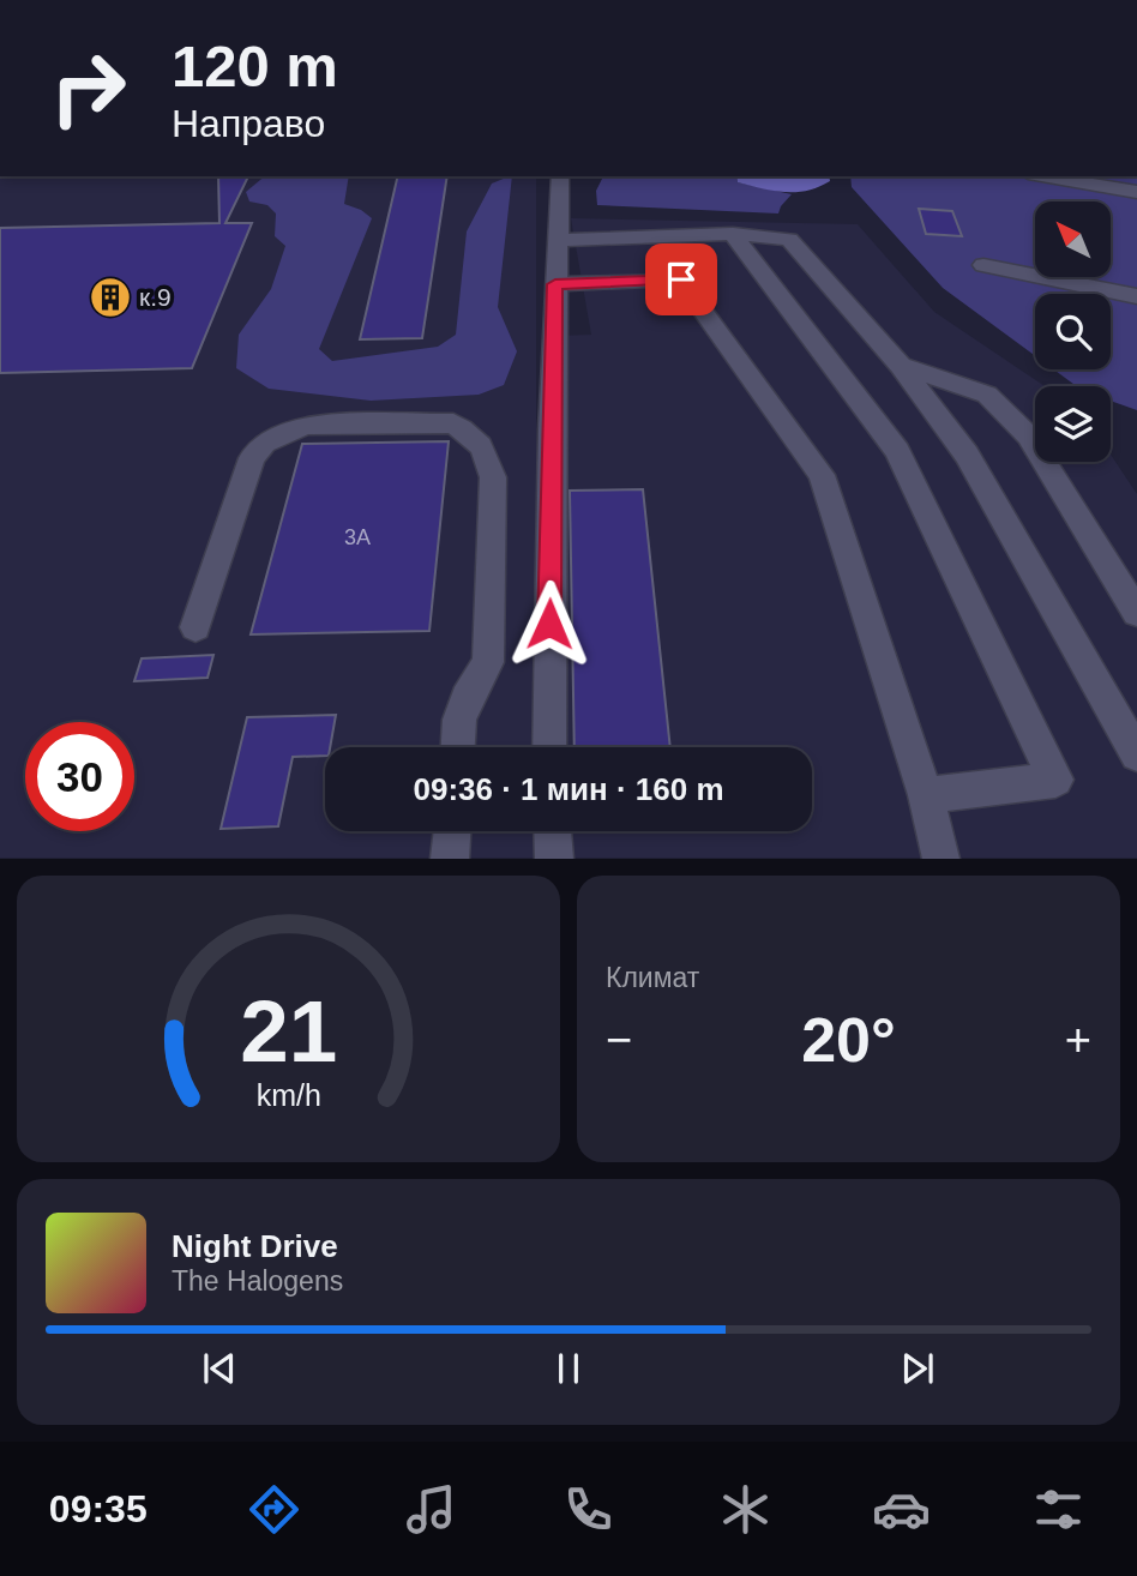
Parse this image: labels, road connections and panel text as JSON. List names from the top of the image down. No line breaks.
{"places":{"building":["к.9"]},"house_numbers":["3А"],"north":"top left","page":{"turn":["120 m","Направо"],"limit":"30","trip":"09:36 · 1 мин · 160 m","tile":"Климат","heat":["−","20°","+"],"song":["Night Drive","The Halogens"],"tabs":"09:35","gauge":["21","km/h"]}}
